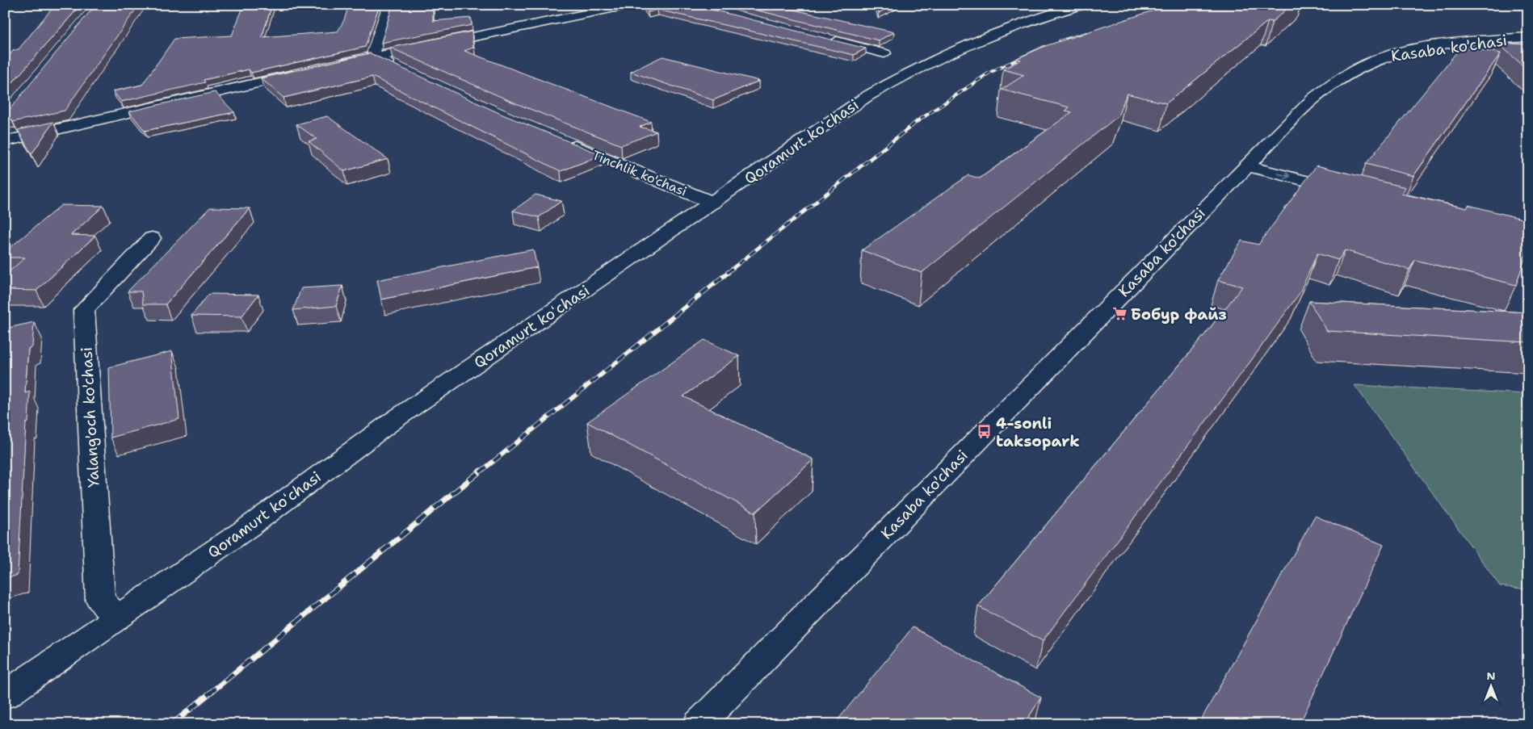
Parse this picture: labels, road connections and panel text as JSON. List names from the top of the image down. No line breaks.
{"streets":{"street":["Kasaba ko'chasi","Qoramurt koʻchasi","Tinchlik ko'chasi","Yalang'och ko'chasi"]},"crossings":[["Qoramurt koʻchasi","Tinchlik ko'chasi"],["Qoramurt koʻchasi","Yalang'och ko'chasi"]],"places":{"supermarket":["Бобур файз"],"bus stop":["4-sonli taksopark"]},"north":"top"}
